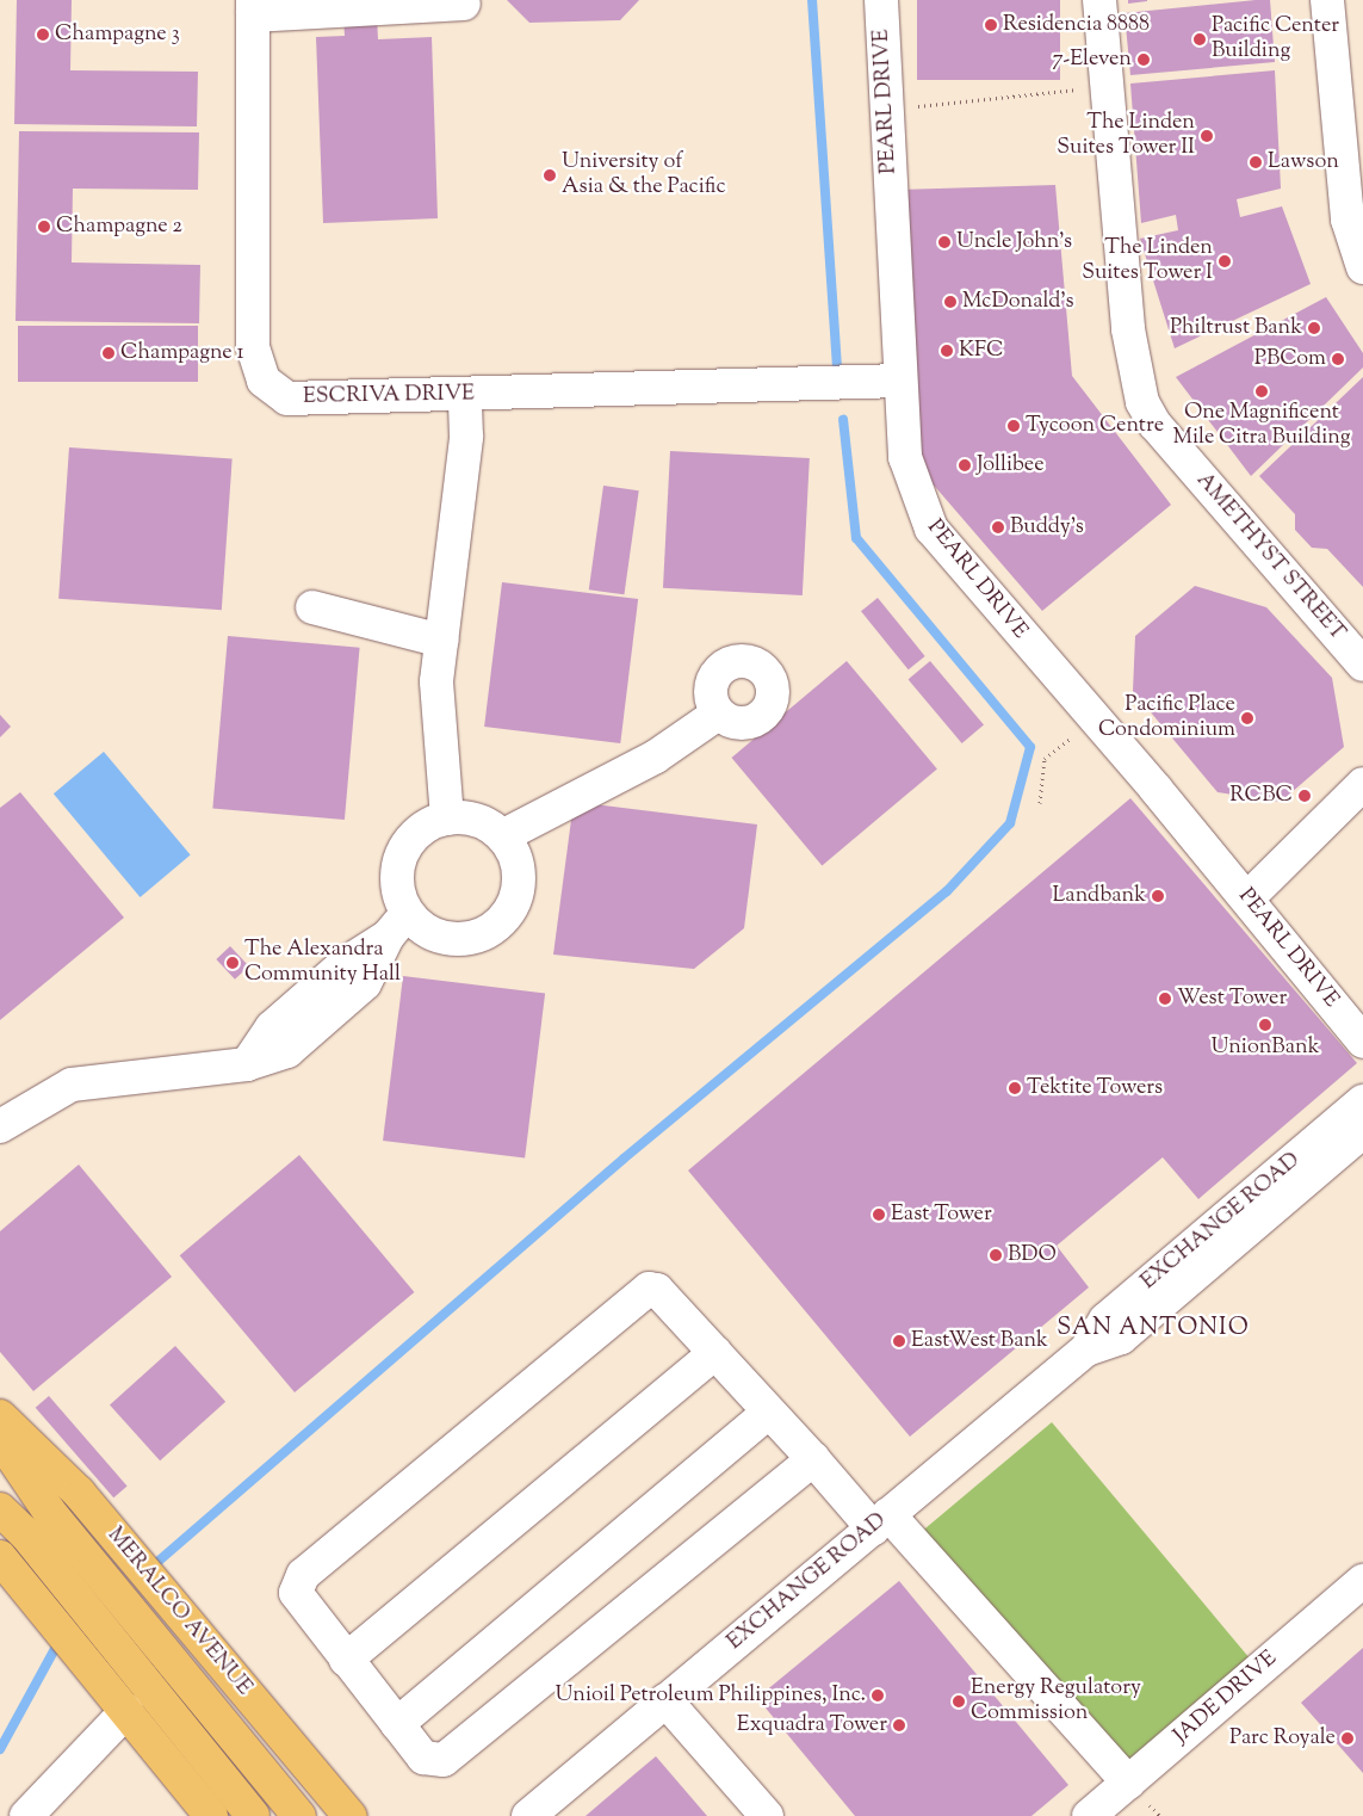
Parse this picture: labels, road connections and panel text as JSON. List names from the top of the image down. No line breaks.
{"streets":{"main road":["MERALCO AVENUE"],"street":["PEARL DRIVE","ESCRIVA DRIVE","AMETHYST STREET","EXCHANGE ROAD","JADE DRIVE"]},"crossings":[["PEARL DRIVE","ESCRIVA DRIVE"]],"districts":["SAN ANTONIO"],"places":["Residencia 8888","Champagne 3","Pacific Center Building","7-Eleven","The Linden Suites Tower II","Lawson","University of Asia & the Pacific","Champagne 2","Uncle John's","The Linden Suites Tower I","McDonald's","Philtrust Bank","KFC","Champagne 1","PBCom","One Magnificent Mile Citra Building","Tycoon Centre","Jollibee","Buddy's","Pacific Place Condominium","RCBC","Landbank","The Alexandra Community Hall","West Tower","UnionBank","Tektite Towers","East Tower","BDO","EastWest Bank","Unioil Petroleum Philippines, Inc.","Energy Regulatory Commission","Exquadra Tower","Parc Royale"]}
